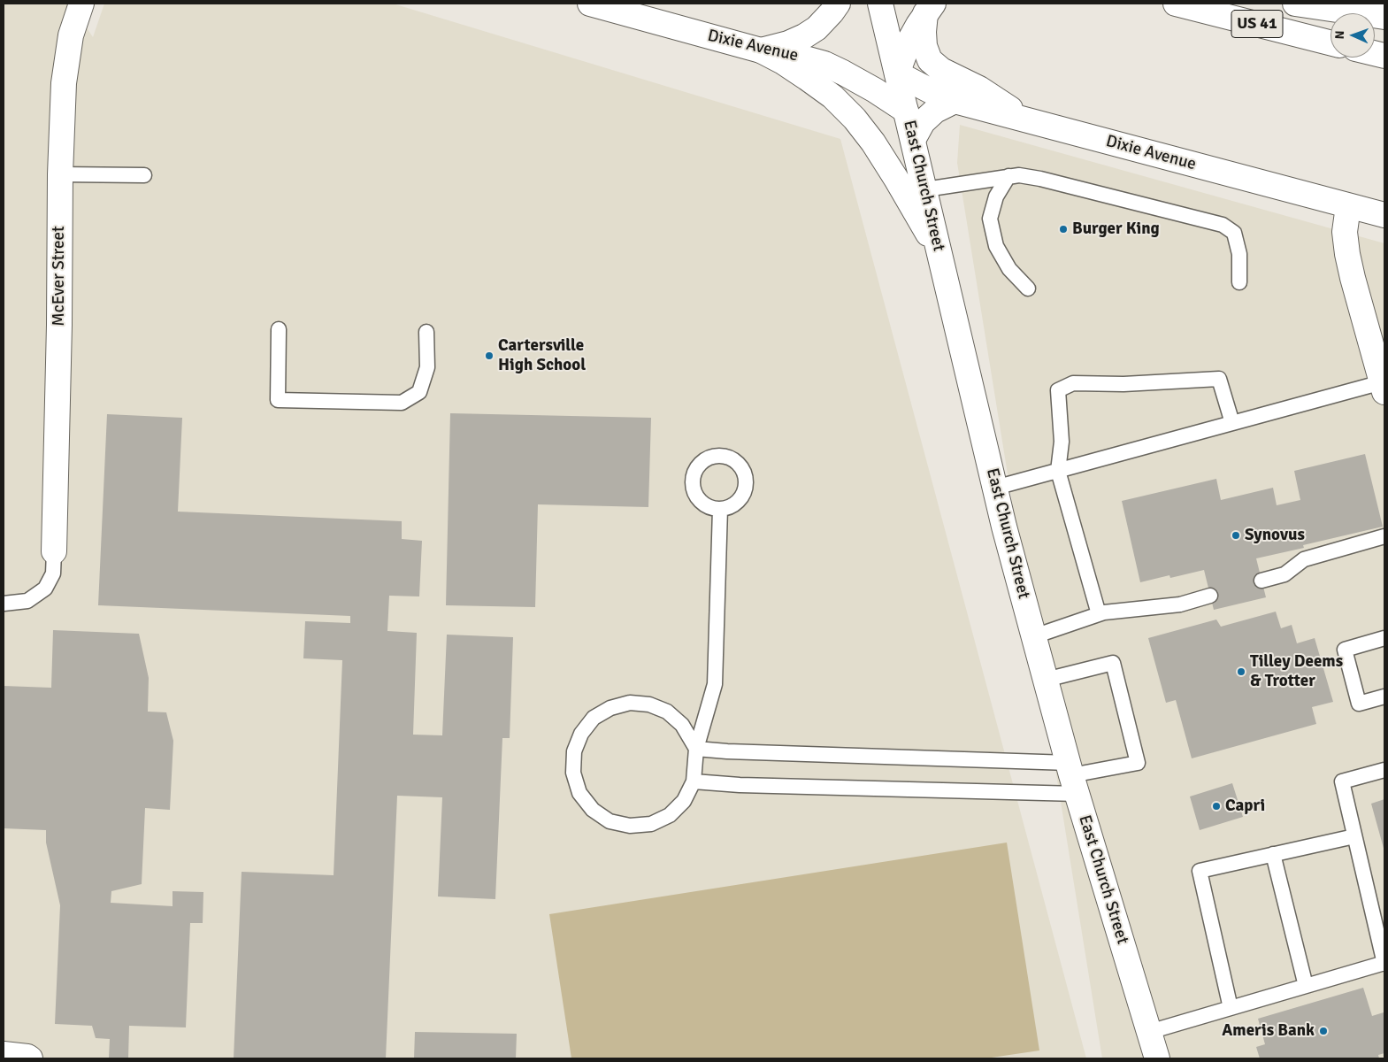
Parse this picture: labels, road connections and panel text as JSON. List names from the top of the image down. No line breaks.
{"streets":{"main road":["US 41","Dixie Avenue","East Church Street","McEver Street"]},"crossings":[["Dixie Avenue","East Church Street"]],"places":["Burger King","Cartersville High School","Synovus","Tilley Deems & Trotter","Capri","Ameris Bank"],"north":"left"}
